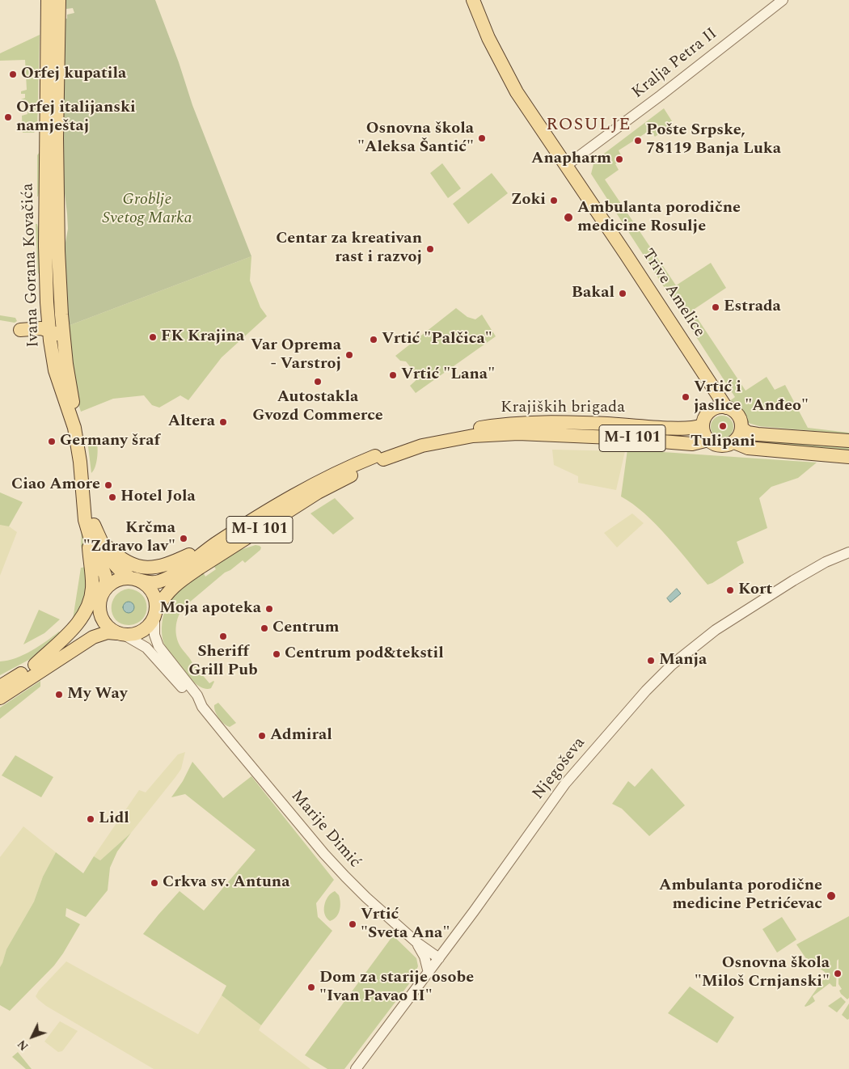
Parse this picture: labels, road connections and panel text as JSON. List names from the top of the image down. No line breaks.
{"streets":{"main road":["Ivana Gorana Kovačića","Trive Amelice","Krajiških brigada","M-I 101"],"street":["Kralja Petra II","Njegoševa","Marije Dimić"]},"crossings":[["Kralja Petra II","Trive Amelice"],["Ivana Gorana Kovačića","Krajiških brigada"],["Ivana Gorana Kovačića","M-I 101"],["Ivana Gorana Kovačića","Marije Dimić"],["Trive Amelice","Krajiških brigada"],["Krajiških brigada","M-I 101"],["Krajiških brigada","Marije Dimić"],["M-I 101","Marije Dimić"],["Njegoševa","Marije Dimić"]],"districts":["ROSULJE"],"parks":["Groblje Svetog Marka"],"places":["Orfej kupatila","Orfej italijanski namještaj","Osnovna škola \"Aleksa Šantić\"","Pošte Srpske, 78119 Banja Luka","Anapharm","Zoki","Ambulanta porodične medicine Rosulje","Centar za kreativan rast i razvoj","Bakal","Estrada","FK Krajina","Vrtić \"Palčica\"","Var Oprema - Varstroj","Vrtić \"Lana\"","Autostakla Gvozd Commerce","Vrtić i jaslice \"Anđeo\"","Altera","Tulipani","Germany šraf","Ciao Amore","Hotel Jola","Krčma \"Zdravo lav\"","Kort","Moja apoteka","Centrum","Sheriff Grill Pub","Centrum pod&tekstil","Manja","My Way","Admiral","Lidl","Crkva sv. Antuna","Ambulanta porodične medicine Petrićevac","Vrtić \"Sveta Ana\"","Osnovna škola \"Miloš Crnjanski\"","Dom za starije osobe \"Ivan Pavao II\""],"north":"bottom left"}
